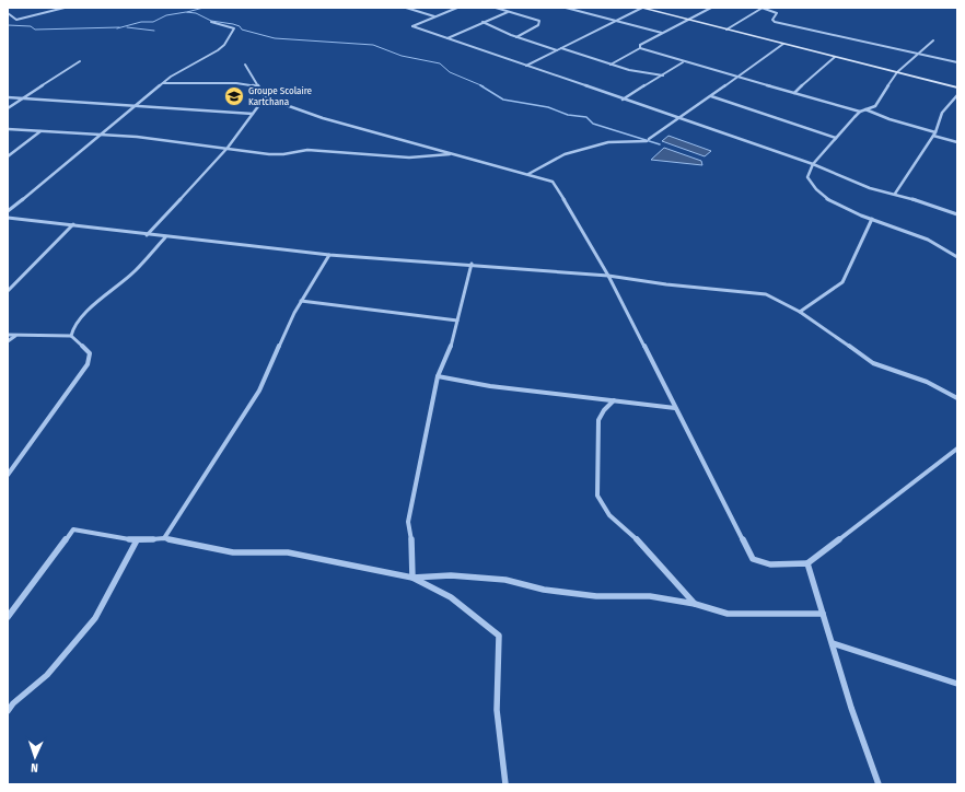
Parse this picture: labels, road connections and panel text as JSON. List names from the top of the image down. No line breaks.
{"places":{"school or university":["Groupe Scolaire Kartchana"]},"north":"bottom"}
